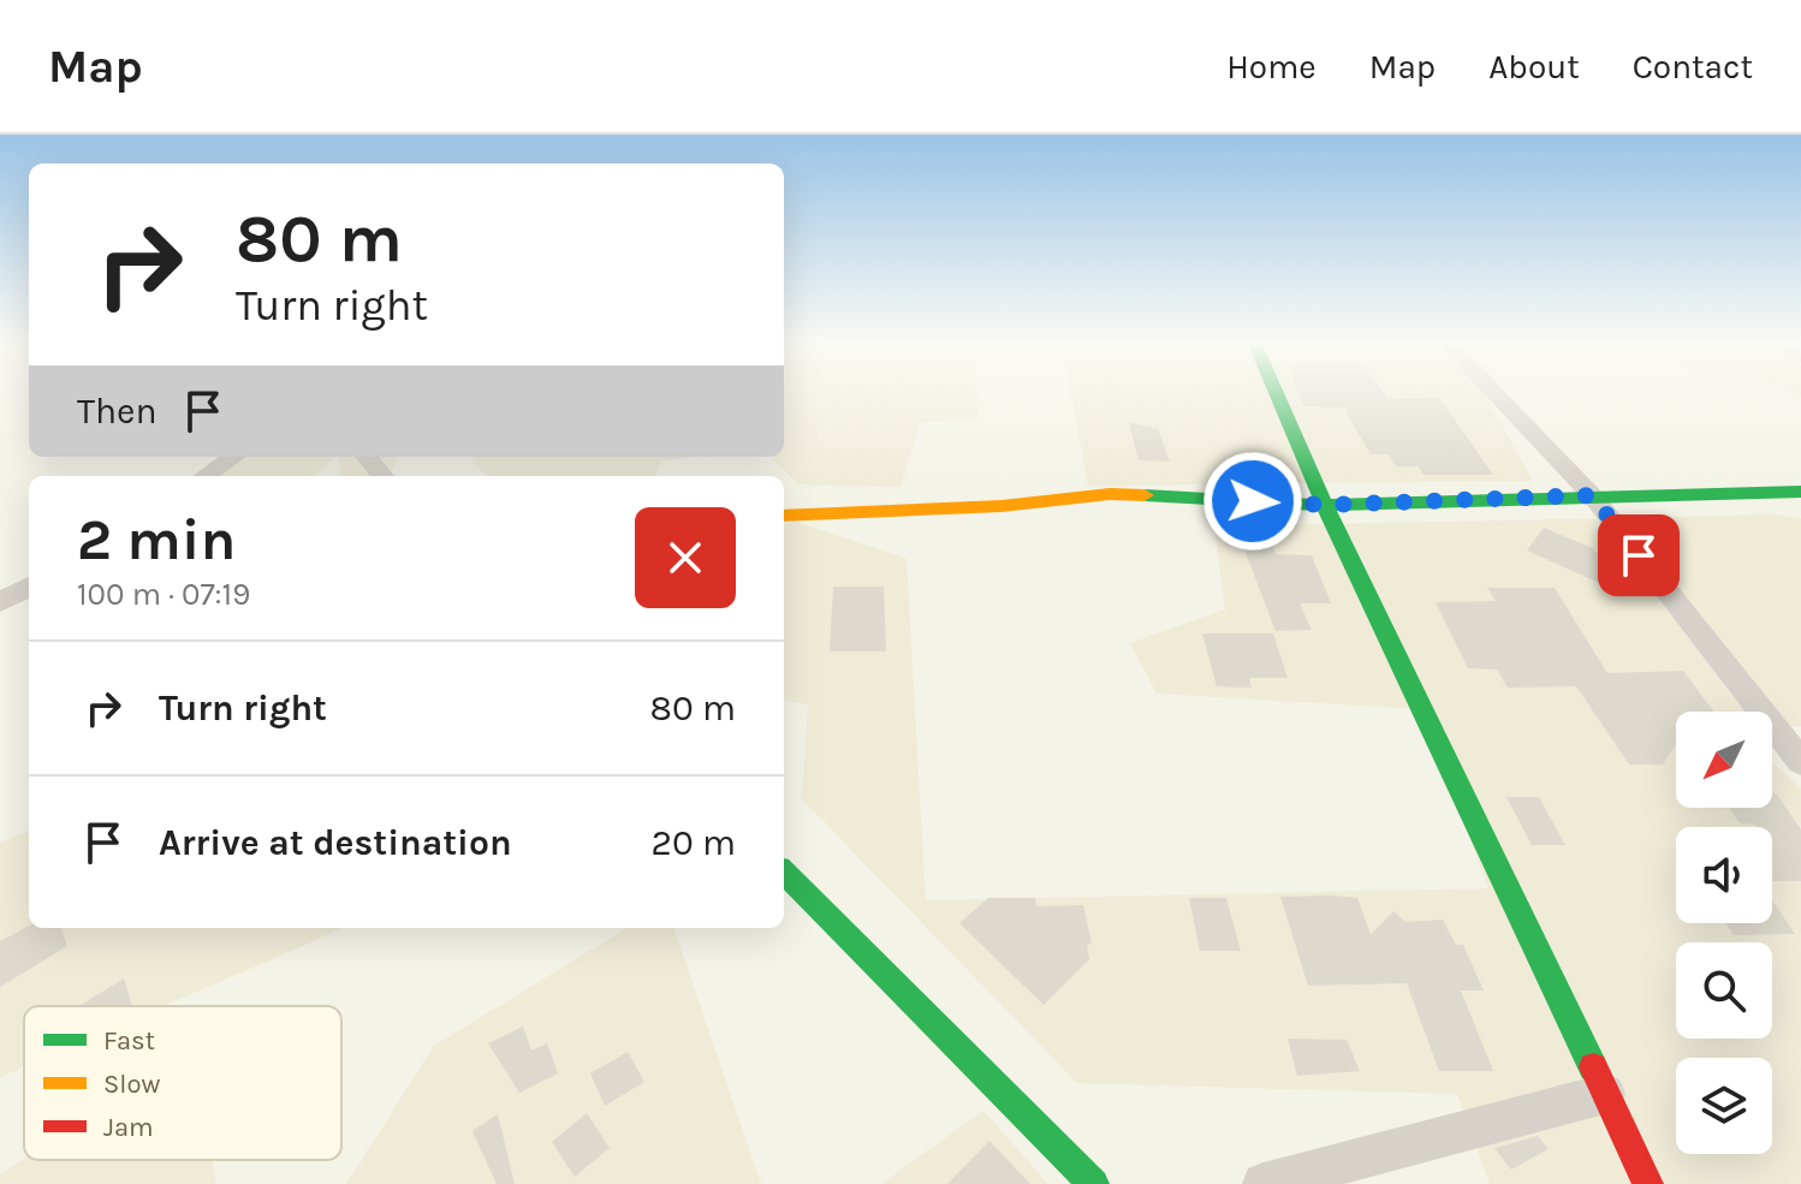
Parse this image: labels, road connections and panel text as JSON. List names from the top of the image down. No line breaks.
{"legend":["Fast","Slow","Jam"],"north":"bottom left","page":{"header":"Map","nav":["Home","Map","About","Contact"],"turn":["80 m","Turn right"],"then":"Then","heading":["2 min","100 m · 07:19"],"list":[{"name":"Turn right","value":"80 m"},{"name":"Arrive at destination","value":"20 m"}]}}
